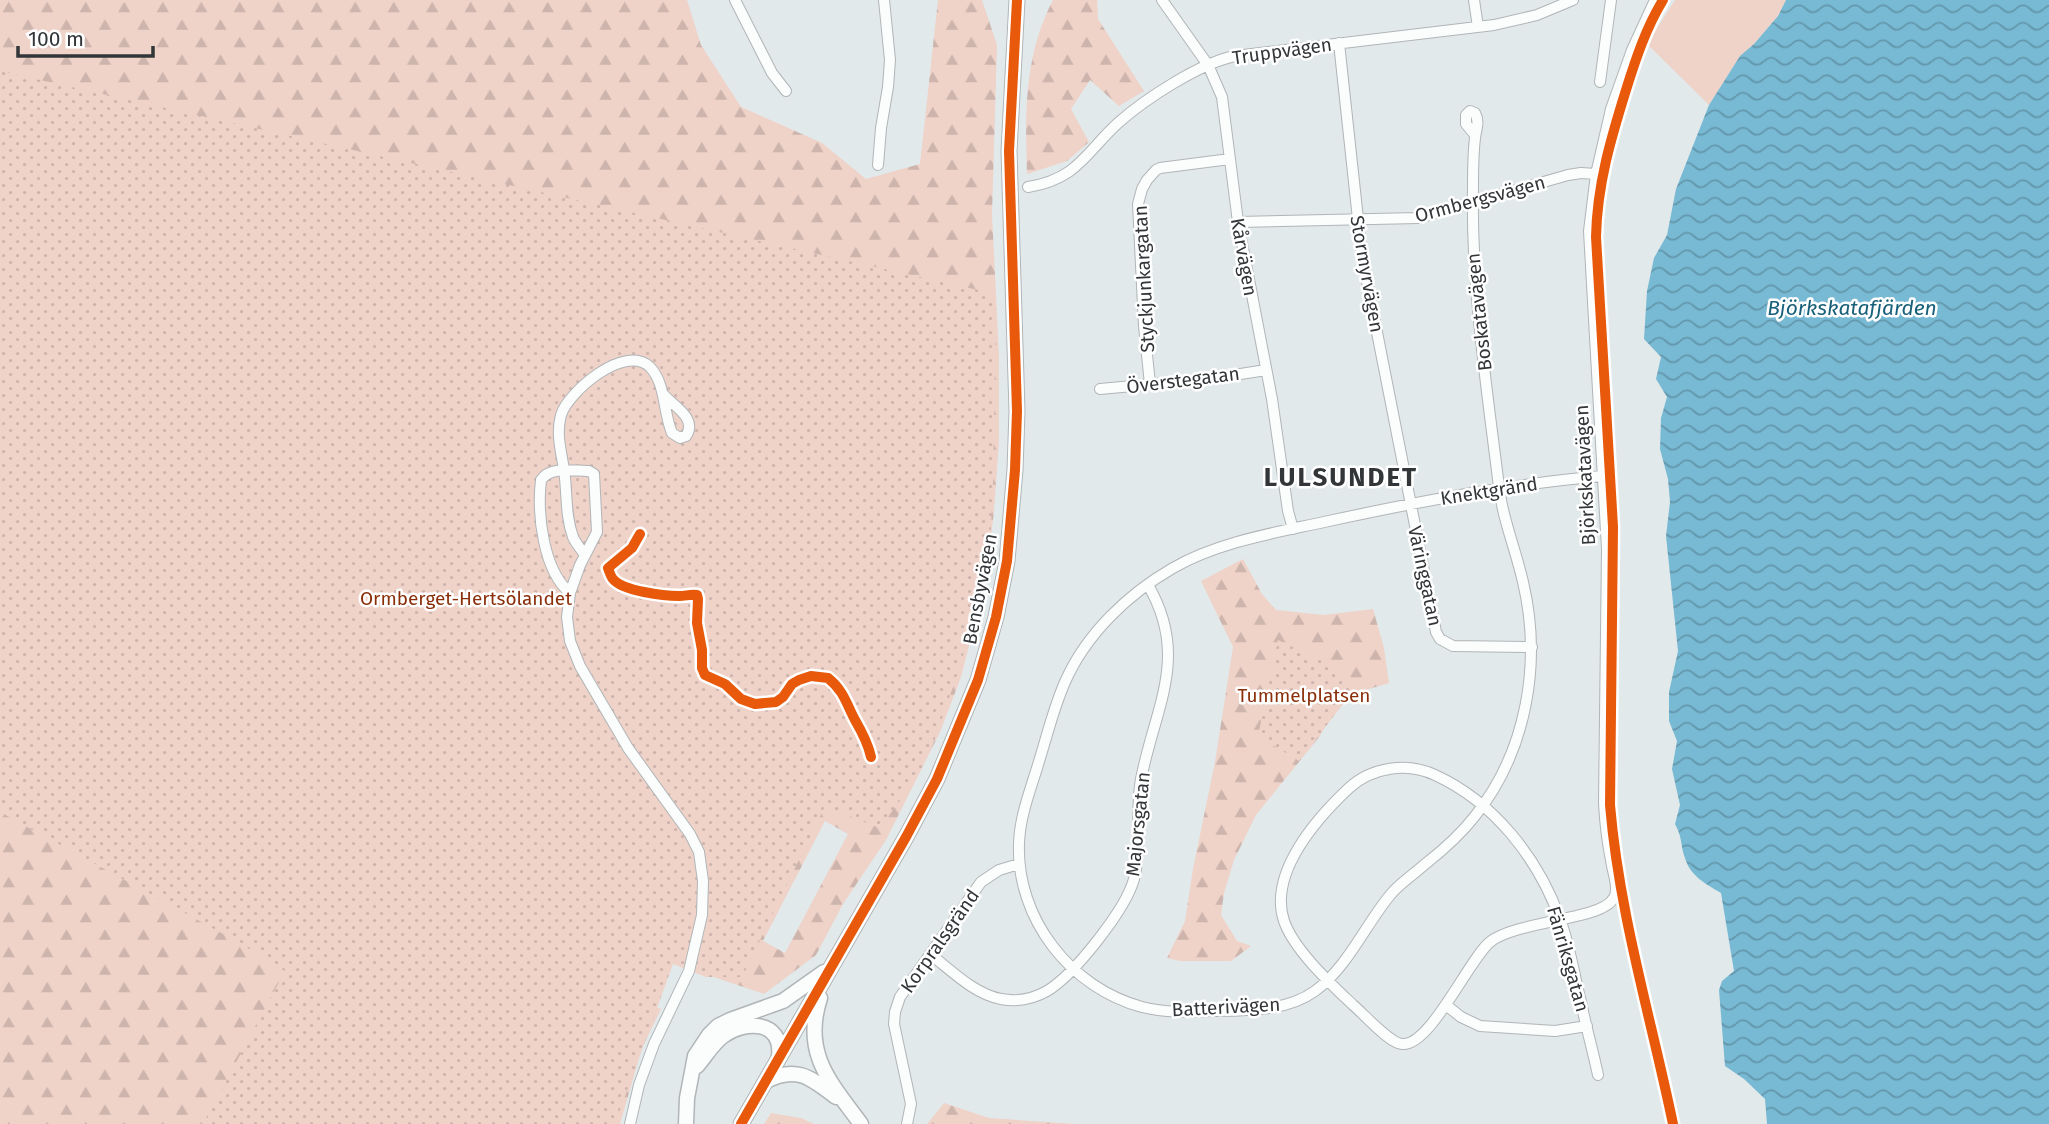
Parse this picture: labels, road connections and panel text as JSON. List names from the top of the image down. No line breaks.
{"streets":{"main road":["Bensbyvägen"],"street":["Truppvägen","Ormbergsvägen","Kårvägen","Stormyrvägen","Styckjunkargatan","Boskatavägen","Överstegatan","Björkskatavägen","Knektgränd","Väringgatan","Majorsgatan","Korpralsgränd","Fänriksgatan","Batterivägen"]},"crossings":[["Truppvägen","Kårvägen"],["Truppvägen","Stormyrvägen"],["Ormbergsvägen","Kårvägen"],["Ormbergsvägen","Stormyrvägen"],["Ormbergsvägen","Boskatavägen"],["Ormbergsvägen","Björkskatavägen"],["Kårvägen","Styckjunkargatan"],["Kårvägen","Överstegatan"],["Kårvägen","Knektgränd"],["Kårvägen","Batterivägen"],["Stormyrvägen","Knektgränd"],["Stormyrvägen","Väringgatan"],["Styckjunkargatan","Överstegatan"],["Boskatavägen","Knektgränd"],["Boskatavägen","Batterivägen"],["Björkskatavägen","Knektgränd"],["Björkskatavägen","Fänriksgatan"],["Knektgränd","Väringgatan"],["Knektgränd","Batterivägen"],["Väringgatan","Batterivägen"],["Majorsgatan","Korpralsgränd"],["Majorsgatan","Batterivägen"],["Korpralsgränd","Batterivägen"],["Fänriksgatan","Batterivägen"]],"districts":["LULSUNDET"],"water":["Björkskatafjärden"],"parks":["Ormberget-Hertsölandet","Tummelplatsen"],"scale_bar":"100 m"}
